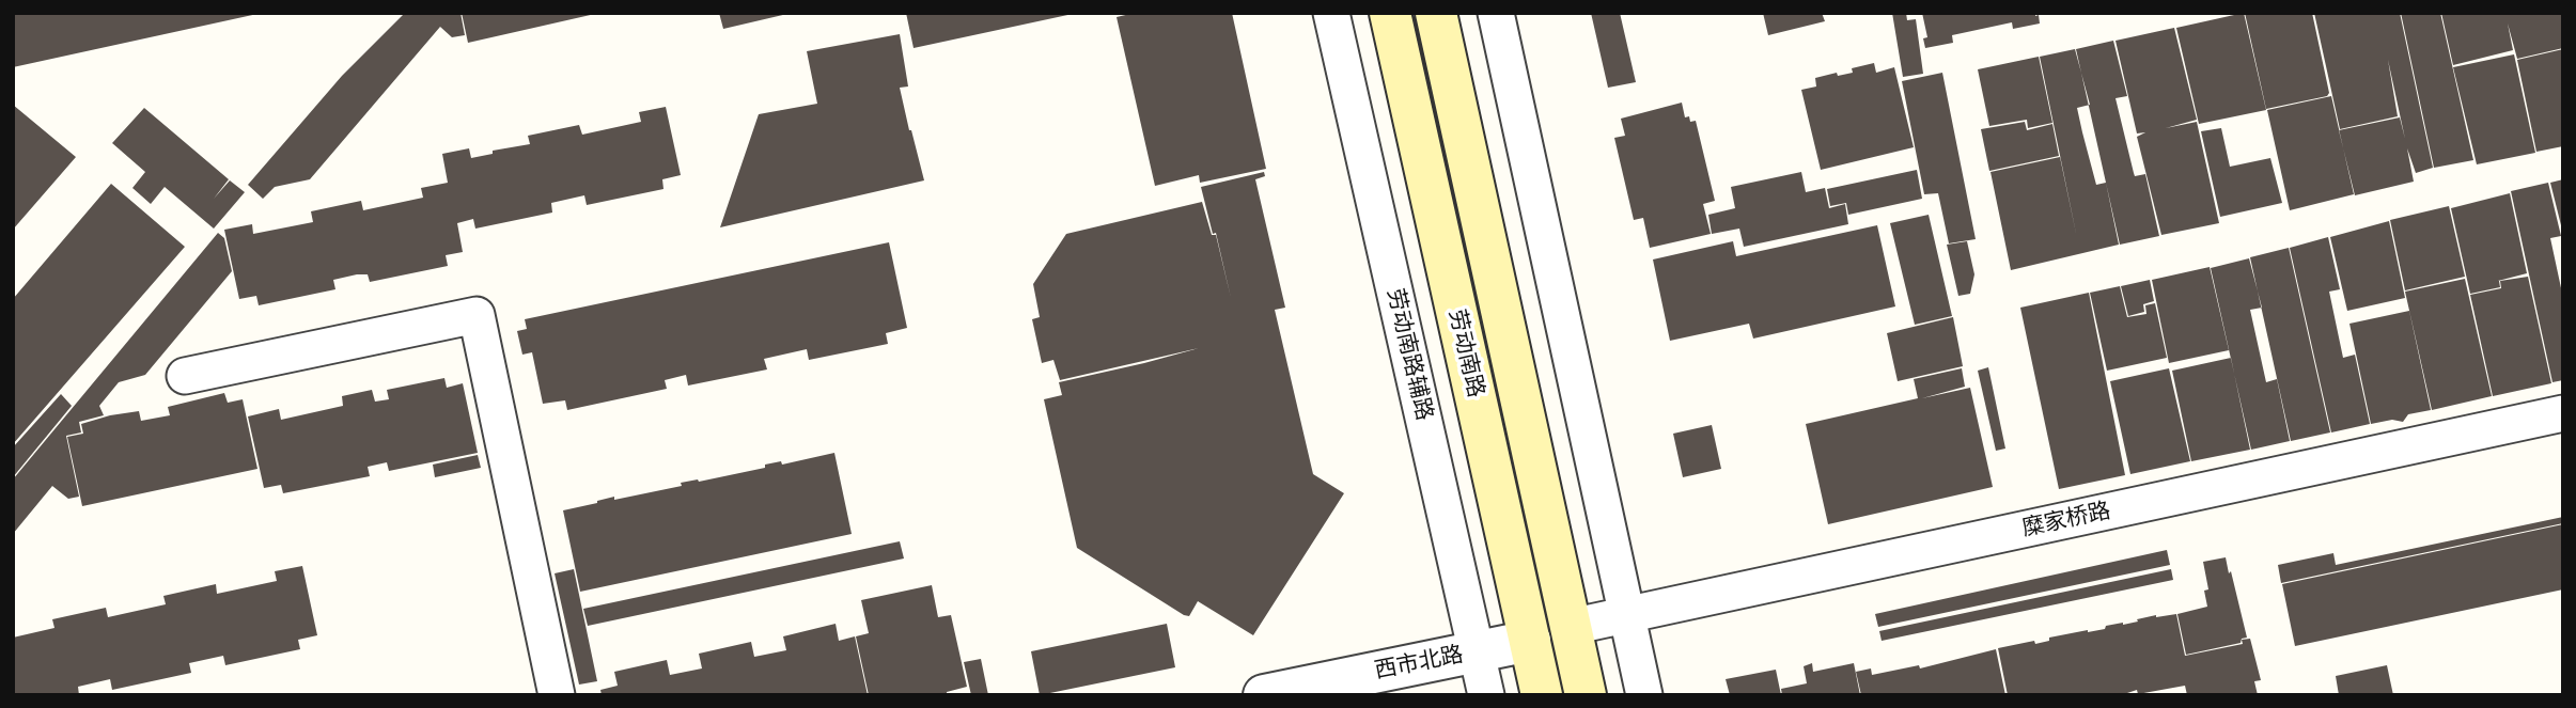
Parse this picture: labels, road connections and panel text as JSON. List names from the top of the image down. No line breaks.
{"streets":{"main road":["劳动南路"],"street":["劳动南路辅路","糜家桥路","西市北路"]},"crossings":[["劳动南路","糜家桥路"],["劳动南路","西市北路"],["劳动南路辅路","西市北路"]]}
